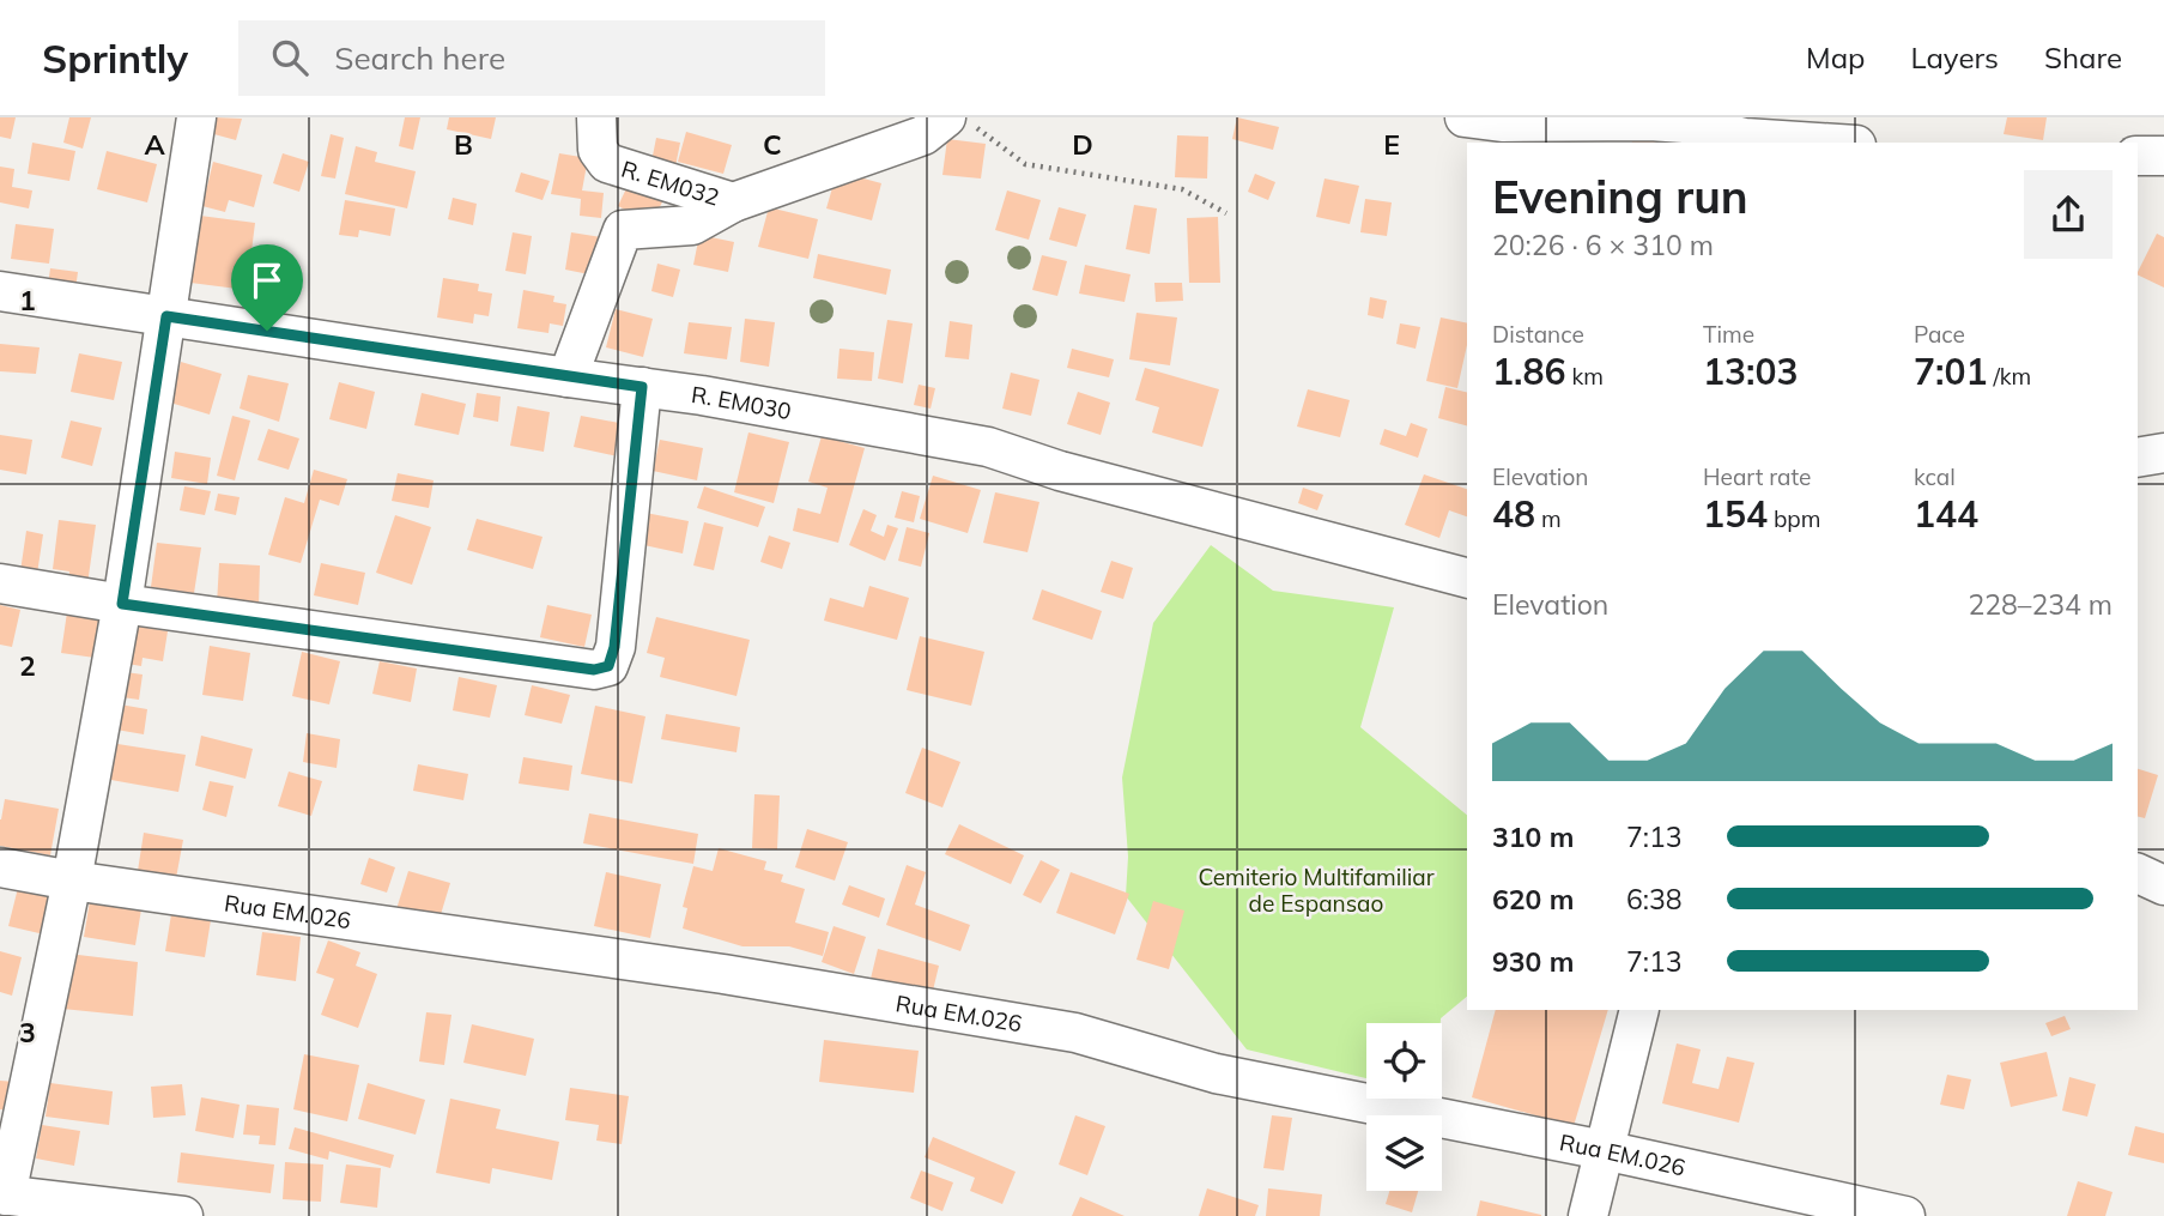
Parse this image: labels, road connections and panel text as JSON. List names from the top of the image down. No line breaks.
{"streets":{"street":["R. EM032","R. EM030","Rua EM.026"]},"parks":["Cemiterio Multifamiliar de Espansao"],"page":{"header":"Sprintly","search":"Search here","nav":["Map","Layers","Share"],"heading":["Evening run","20:26 · 6 × 310 m"],"stats":[["Distance","1.86 km"],["Time","13:03"],["Pace","7:01 /km"],["Elevation","48 m"],["Heart rate","154 bpm"],["kcal","144"]],"chart":["Elevation","228–234 m"],"list":[{"name":"310 m","note":"7:13"},{"name":"620 m","note":"6:38"},{"name":"930 m","note":"7:13"}]},"grid":{"columns":["A","B","C","D","E"],"rows":["1","2","3"]}}
